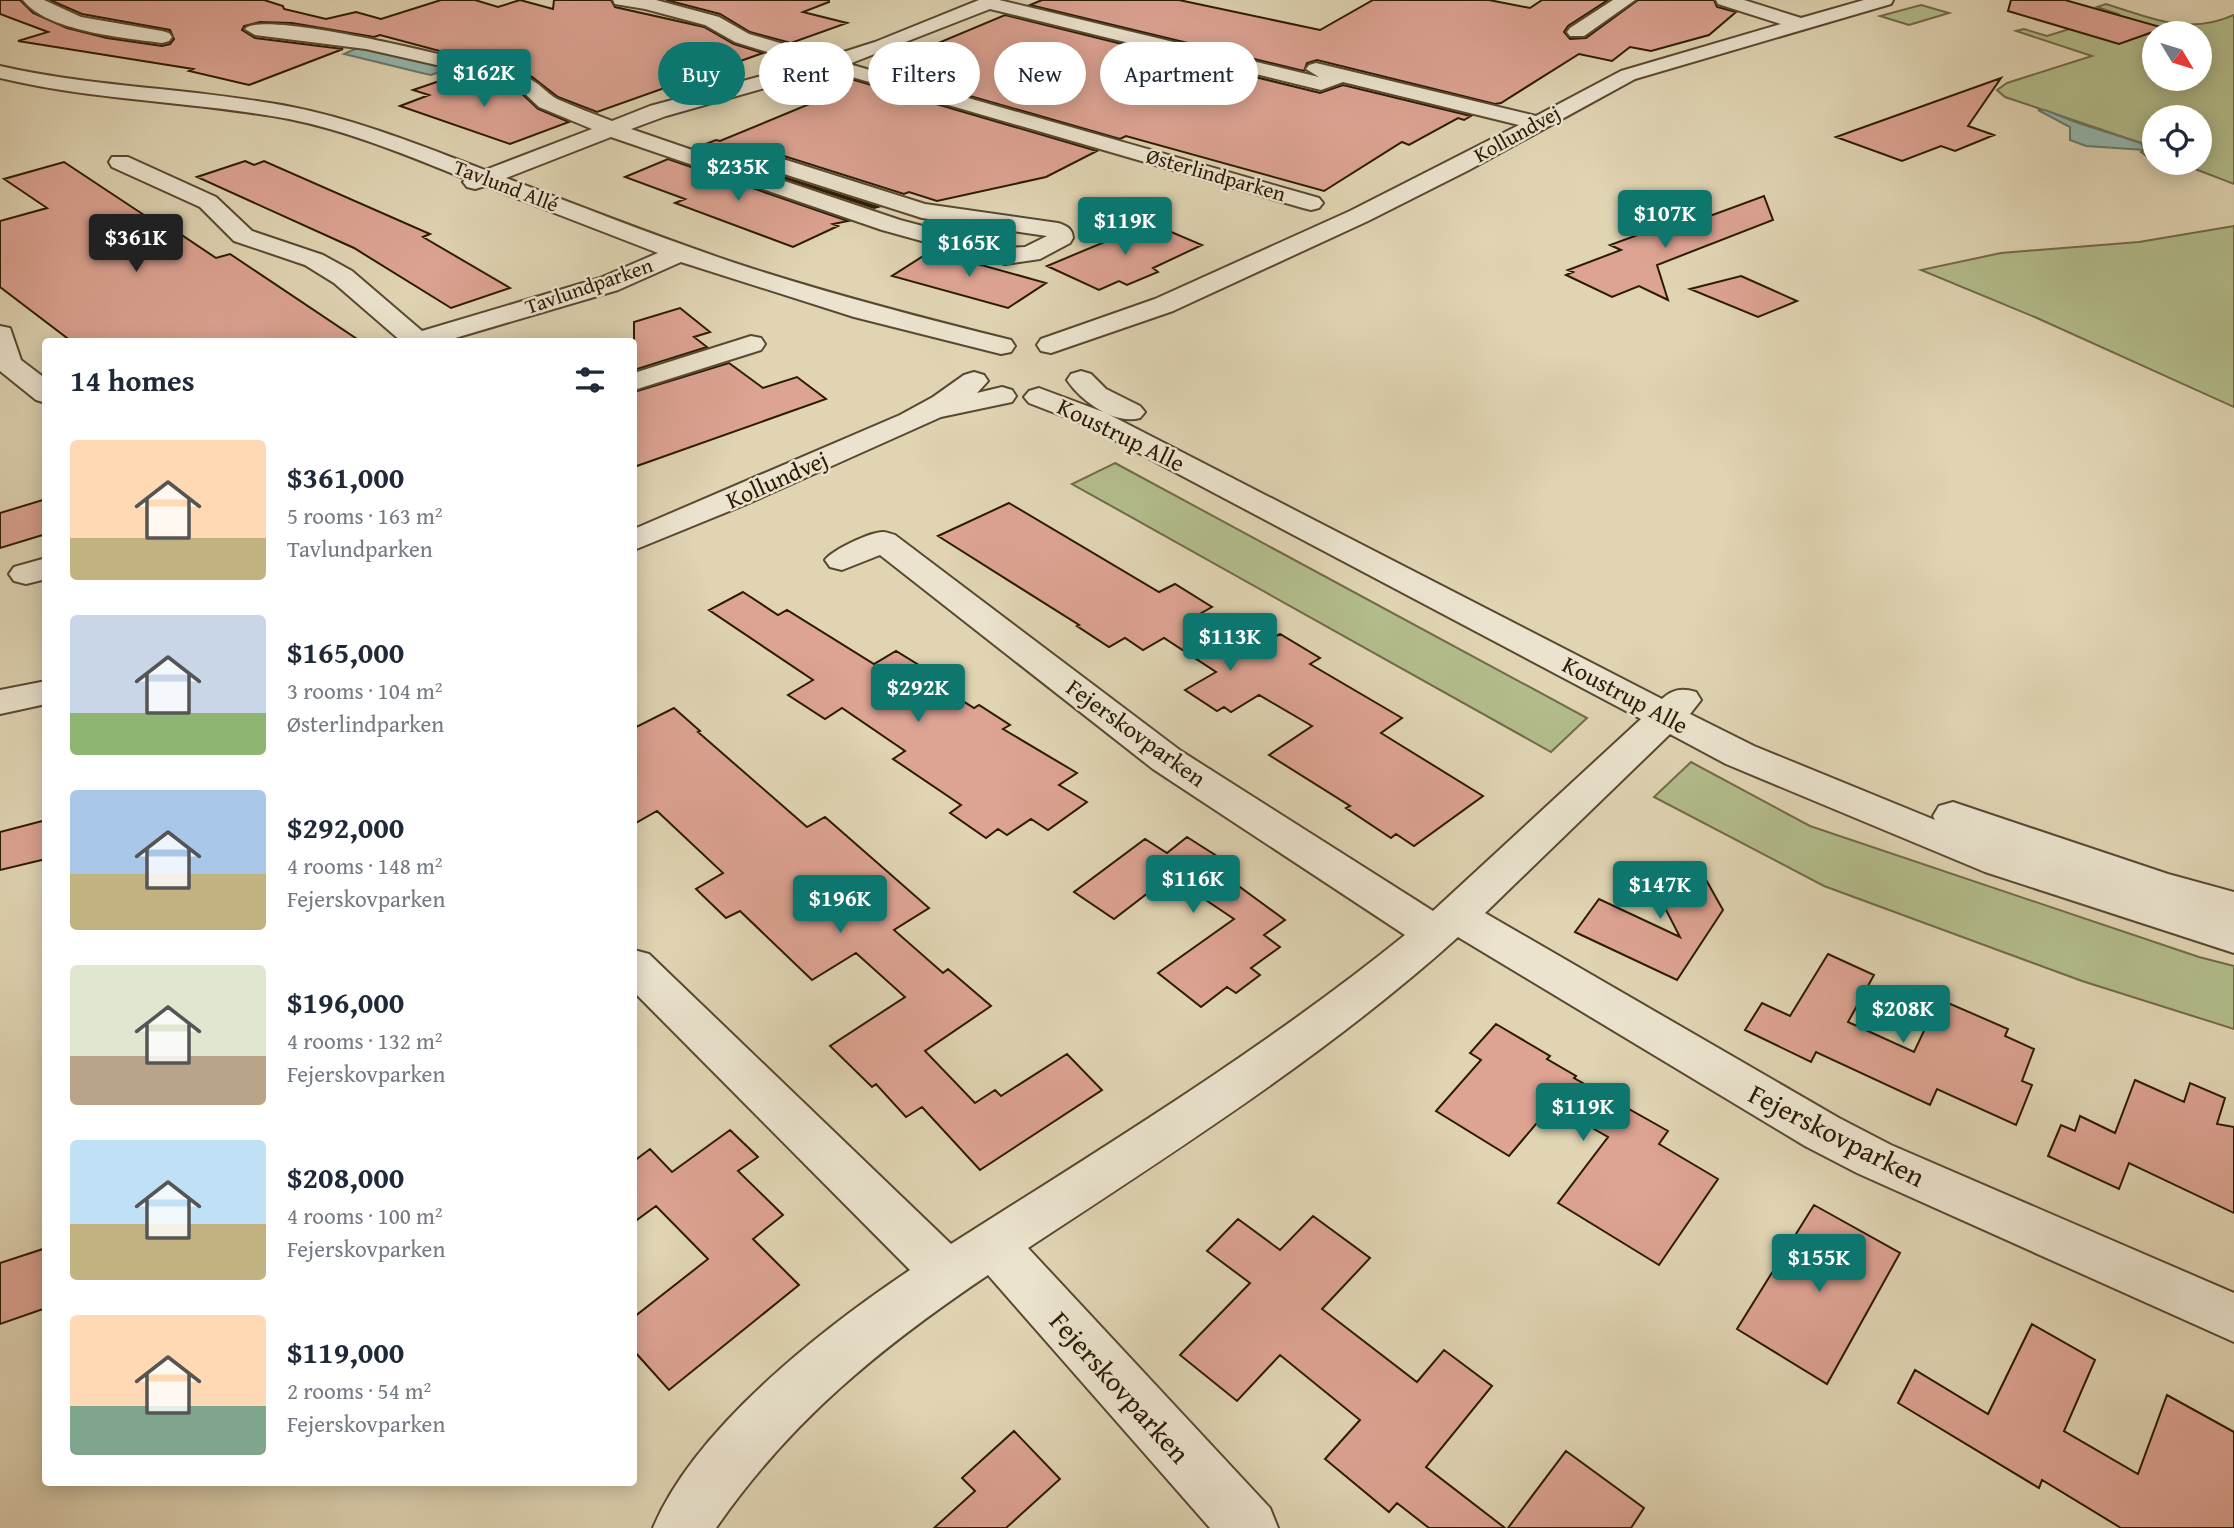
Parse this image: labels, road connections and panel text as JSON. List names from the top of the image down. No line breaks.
{"streets":{"street":["Kollundvej","Østerlindparken","Tavlund Allé","Tavlundparken","Koustrup Alle","Fejerskovparken"]},"crossings":[["Kollundvej","Tavlund Allé"],["Kollundvej","Koustrup Alle"],["Tavlund Allé","Tavlundparken"],["Tavlund Allé","Koustrup Alle"]],"north":"bottom right","page":{"chip":["Buy","Rent","Filters","New","Apartment"],"price":["$162K","$235K","$107K","$119K","$361K","$165K","$113K","$292K","$116K","$147K","$196K","$208K","$119K","$155K"],"heading":"14 homes","list":[{"name":"$361,000","note":"5 rooms · 163 m² · Tavlundparken"},{"name":"$165,000","note":"3 rooms · 104 m² · Østerlindparken"},{"name":"$292,000","note":"4 rooms · 148 m² · Fejerskovparken"},{"name":"$196,000","note":"4 rooms · 132 m² · Fejerskovparken"},{"name":"$208,000","note":"4 rooms · 100 m² · Fejerskovparken"},{"name":"$119,000","note":"2 rooms · 54 m² · Fejerskovparken"}]}}
